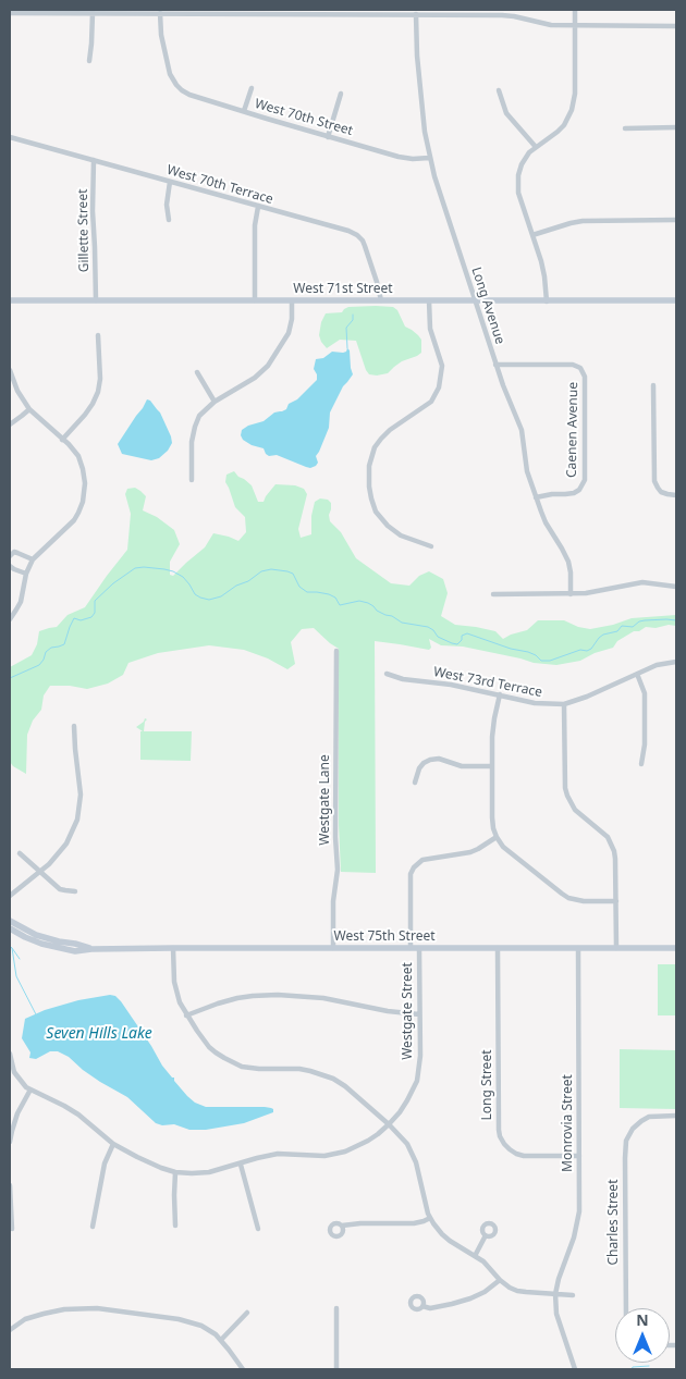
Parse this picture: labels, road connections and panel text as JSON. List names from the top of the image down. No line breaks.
{"streets":{"main road":["West 71st Street","West 75th Street"],"street":["West 70th Street","West 70th Terrace","Gillette Street","Long Avenue","Caenen Avenue","West 73rd Terrace","Westgate Lane","Westgate Street","Long Street","Monrovia Street","Charles Street"]},"crossings":[["West 70th Street","Long Avenue"],["West 70th Terrace","Gillette Street"],["West 70th Terrace","West 71st Street"],["Gillette Street","West 71st Street"],["West 71st Street","Long Avenue"],["Long Avenue","Caenen Avenue"],["Westgate Lane","West 75th Street"],["West 75th Street","Westgate Street"],["West 75th Street","Long Street"],["West 75th Street","Monrovia Street"],["Long Street","Monrovia Street"]],"water":["Seven Hills Lake"],"north":"top"}
